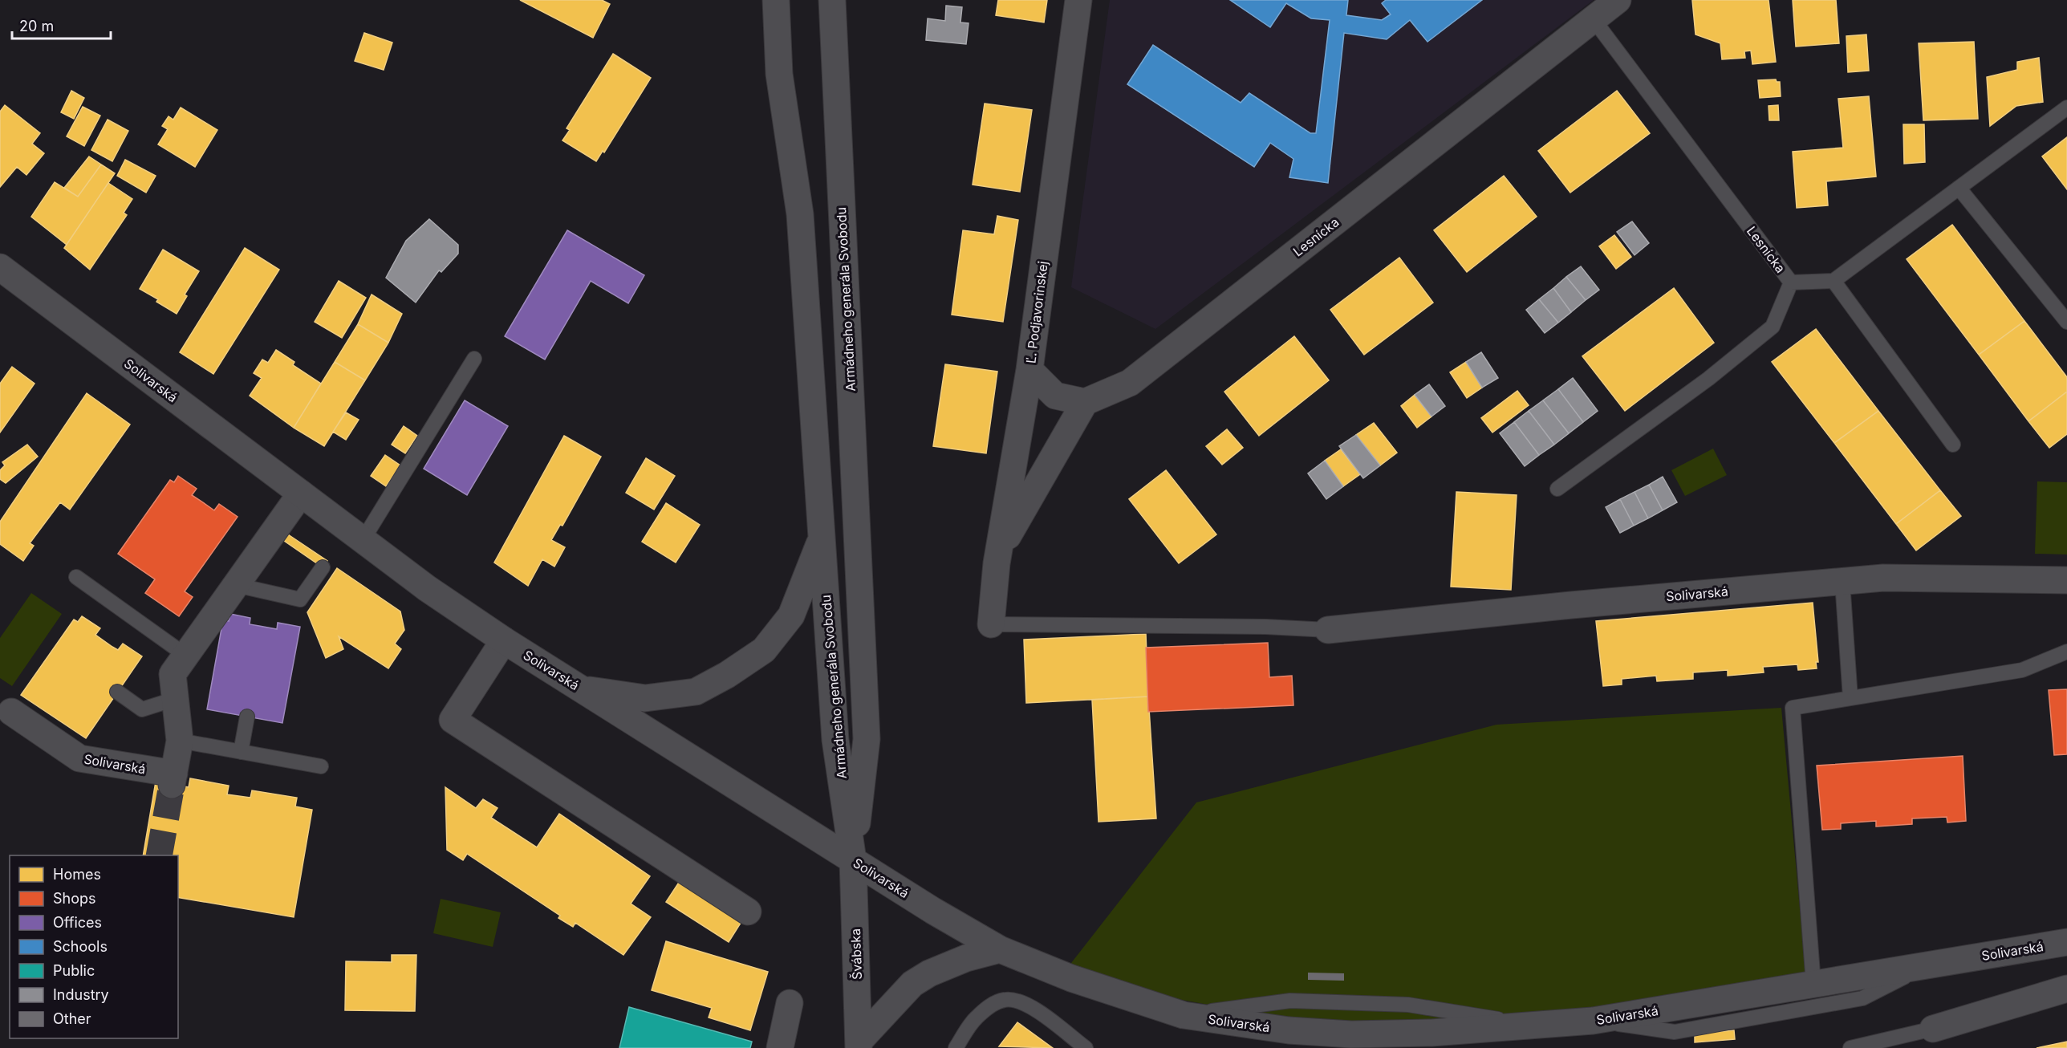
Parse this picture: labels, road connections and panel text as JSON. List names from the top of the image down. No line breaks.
{"streets":{"street":["Lesnícka","Armádneho generála Svobodu","Ľ. Podjavorinskej","Solivarská","Švábska"]},"crossings":[["Armádneho generála Svobodu","Solivarská"],["Armádneho generála Svobodu","Švábska"],["Solivarská","Švábska"]],"legend":["Homes","Shops","Offices","Schools","Public","Industry","Other"],"scale_bar":"20 m"}
